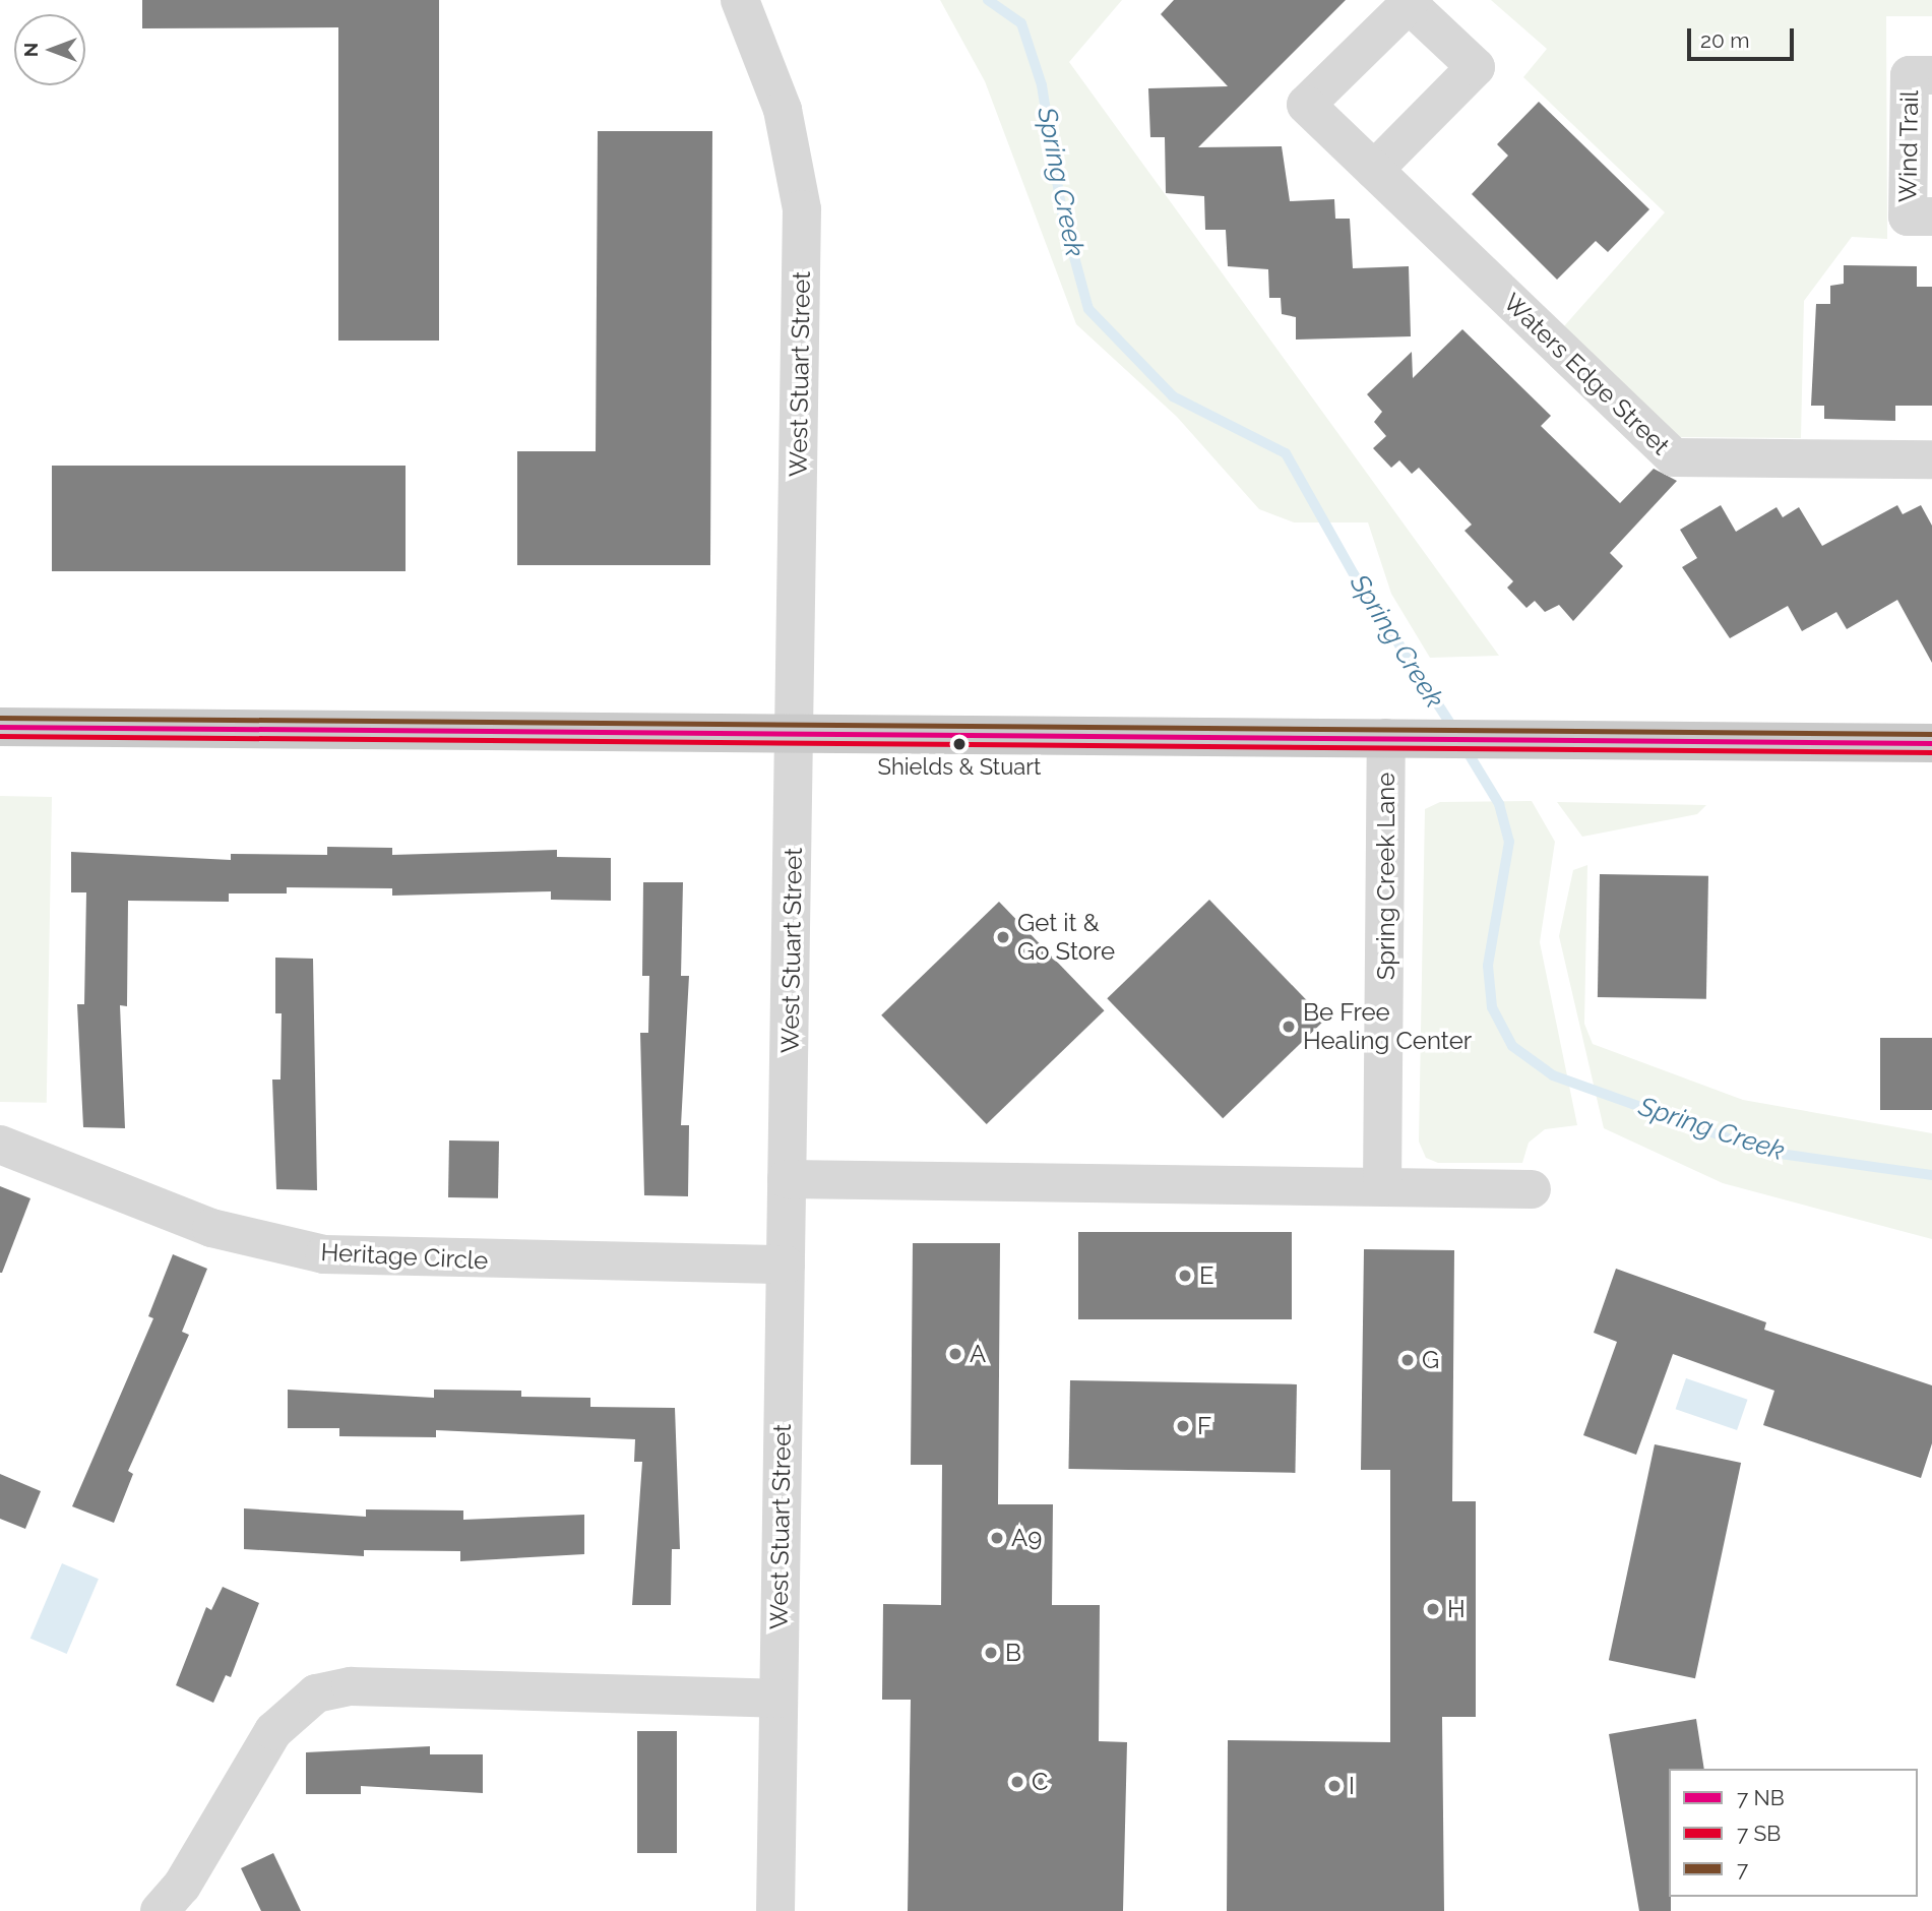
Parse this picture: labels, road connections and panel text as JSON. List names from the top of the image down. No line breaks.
{"streets":{"street":["Wind Trail","West Stuart Street","Waters Edge Street","Spring Creek Lane","Heritage Circle"]},"crossings":[["West Stuart Street","Heritage Circle"]],"water":["Spring Creek"],"places":["Shields & Stuart","Get it & Go Store","Be Free Healing Center","E","A","G","F","A9","H","B","C","I"],"lines":["transit line 7"],"legend":["7 NB","7 SB","7"],"scale_bar":"20 m","north":"left"}
